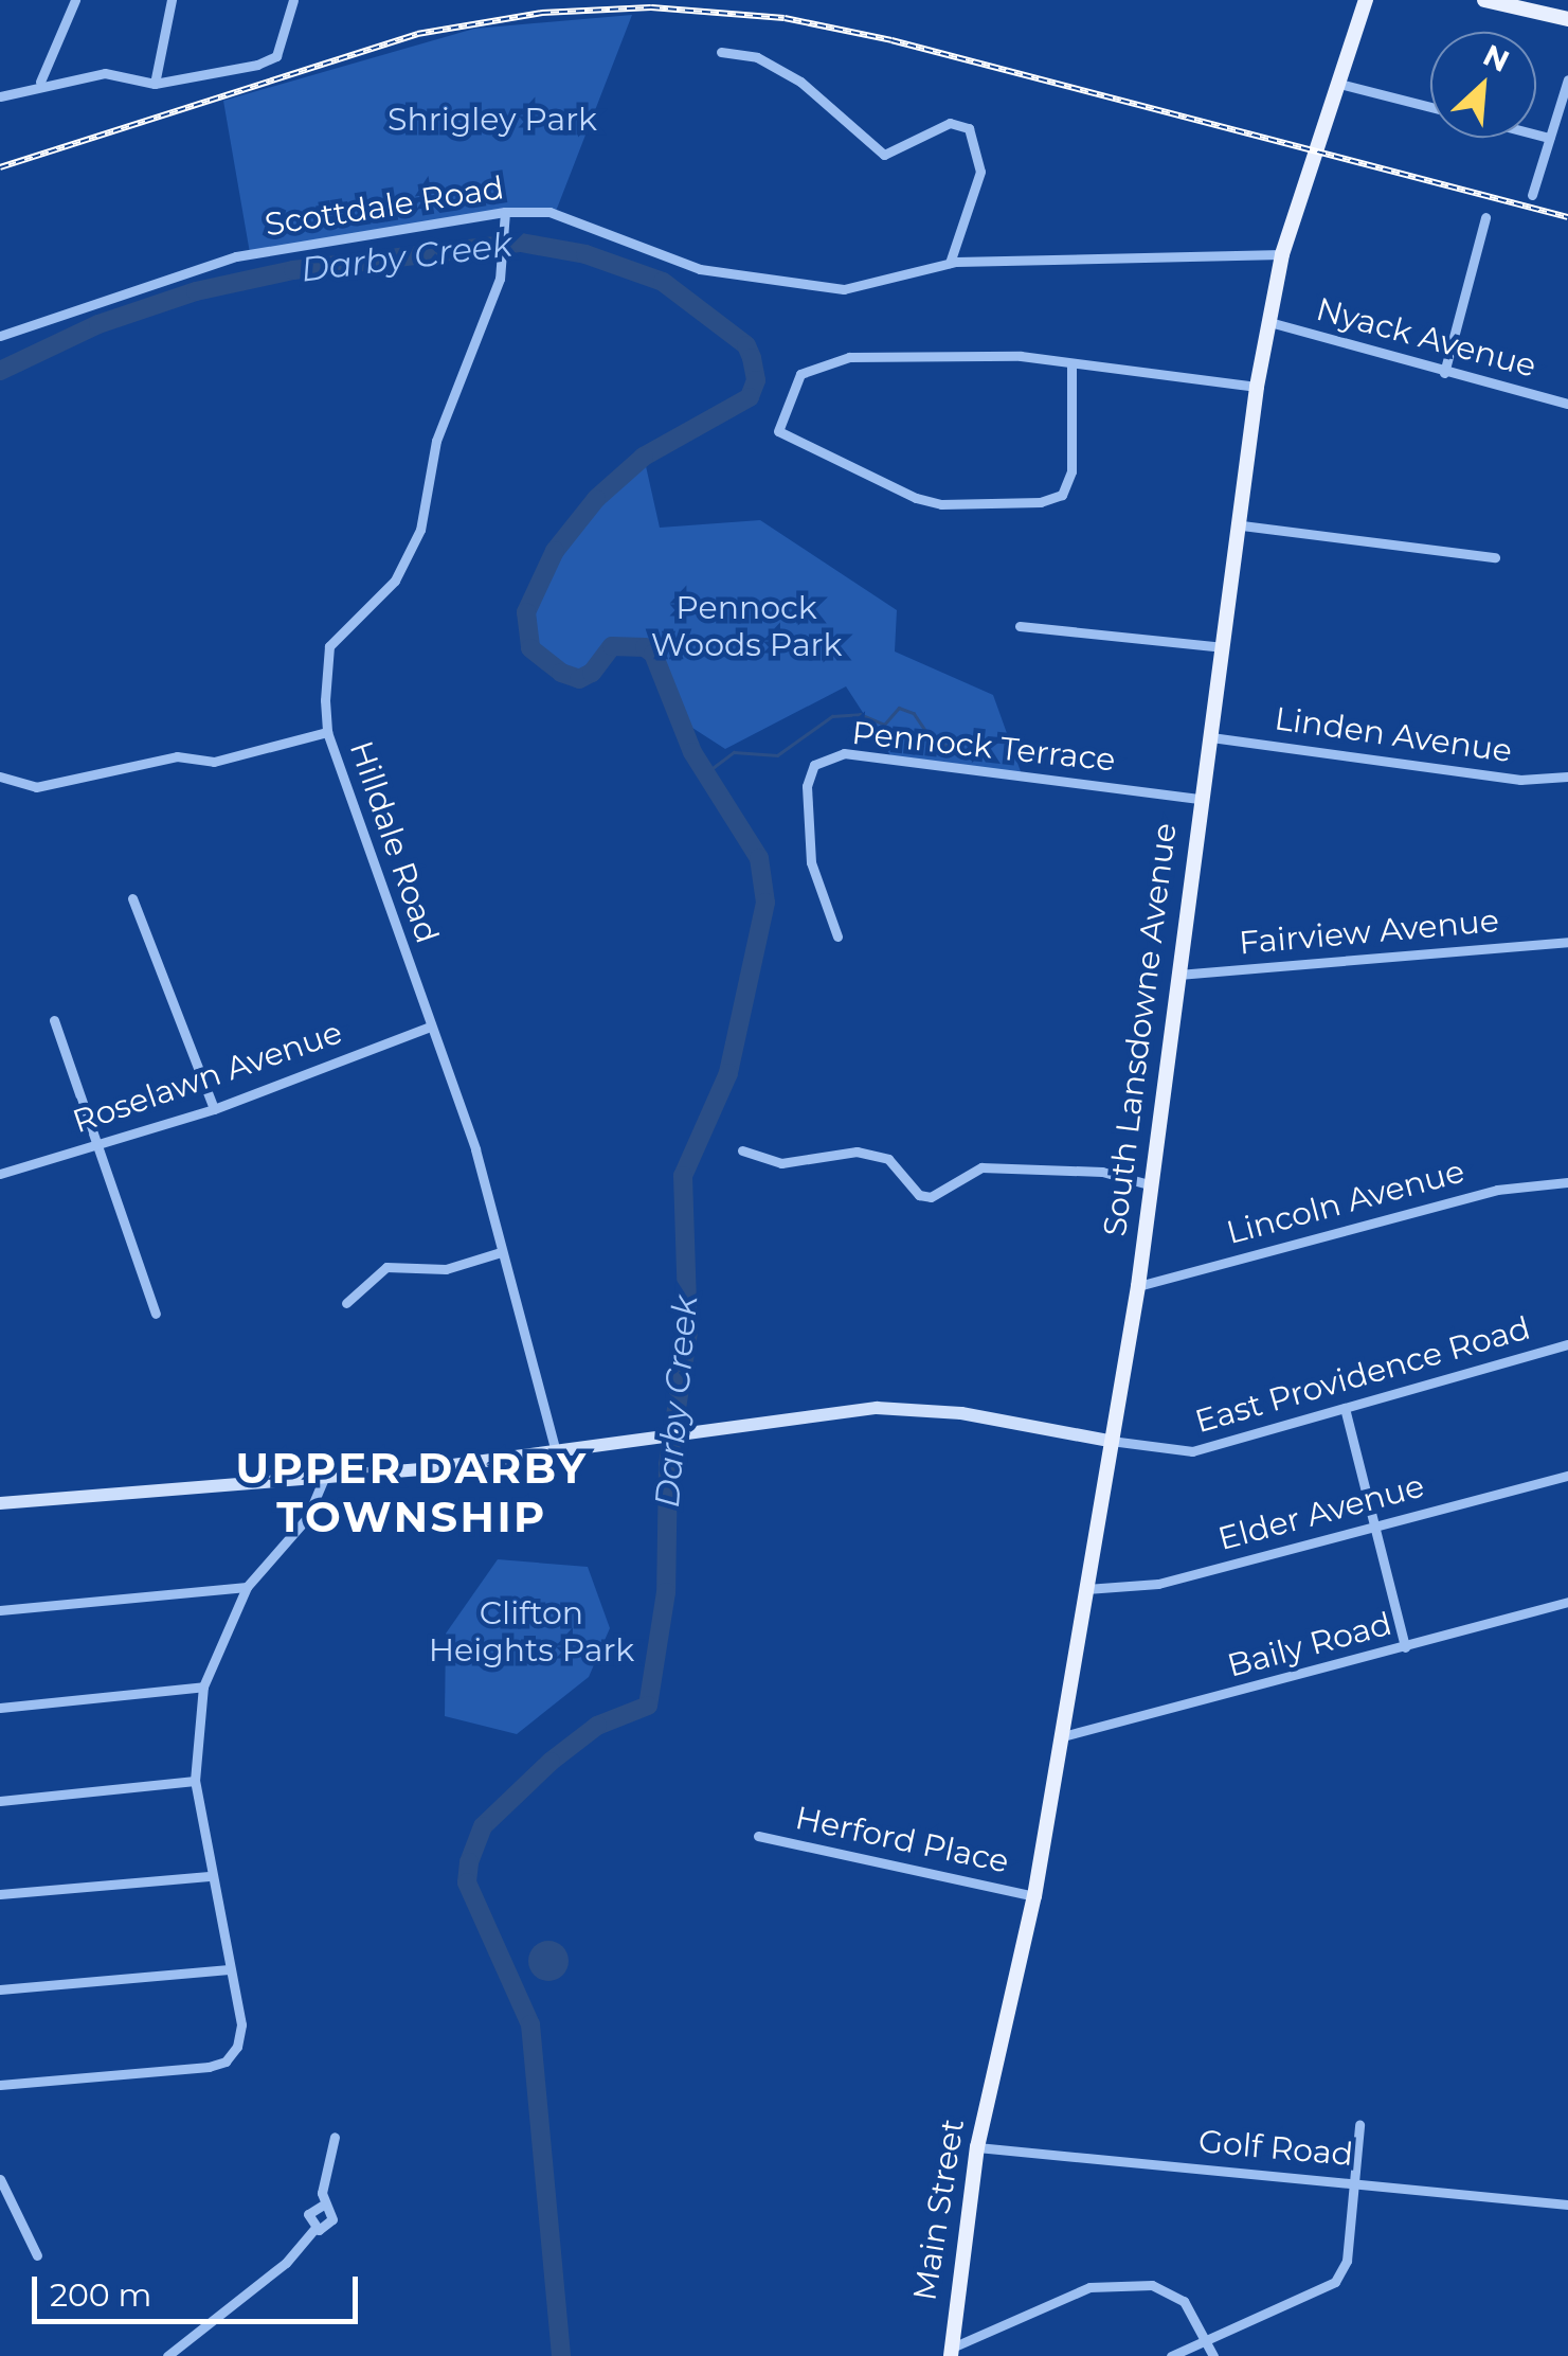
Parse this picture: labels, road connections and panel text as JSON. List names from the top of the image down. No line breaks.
{"streets":{"main road":["South Lansdowne Avenue","Main Street"],"street":["Scottdale Road","Nyack Avenue","Linden Avenue","Pennock Terrace","Hilldale Road","Fairview Avenue","Roselawn Avenue","Lincoln Avenue","East Providence Road","Elder Avenue","Baily Road","Herford Place","Golf Road"]},"crossings":[["Scottdale Road","Hilldale Road"],["Scottdale Road","South Lansdowne Avenue"],["Nyack Avenue","South Lansdowne Avenue"],["Linden Avenue","South Lansdowne Avenue"],["Pennock Terrace","South Lansdowne Avenue"],["Hilldale Road","Roselawn Avenue"],["Fairview Avenue","South Lansdowne Avenue"],["South Lansdowne Avenue","Lincoln Avenue"],["South Lansdowne Avenue","East Providence Road"],["South Lansdowne Avenue","Elder Avenue"],["South Lansdowne Avenue","Baily Road"],["South Lansdowne Avenue","Herford Place"],["South Lansdowne Avenue","Main Street"],["Golf Road","Main Street"]],"districts":["UPPER DARBY TOWNSHIP"],"water":["Darby Creek"],"parks":["Shrigley Park","Pennock Woods Park","Clifton Heights Park"],"scale_bar":"200 m","north":"top right"}
